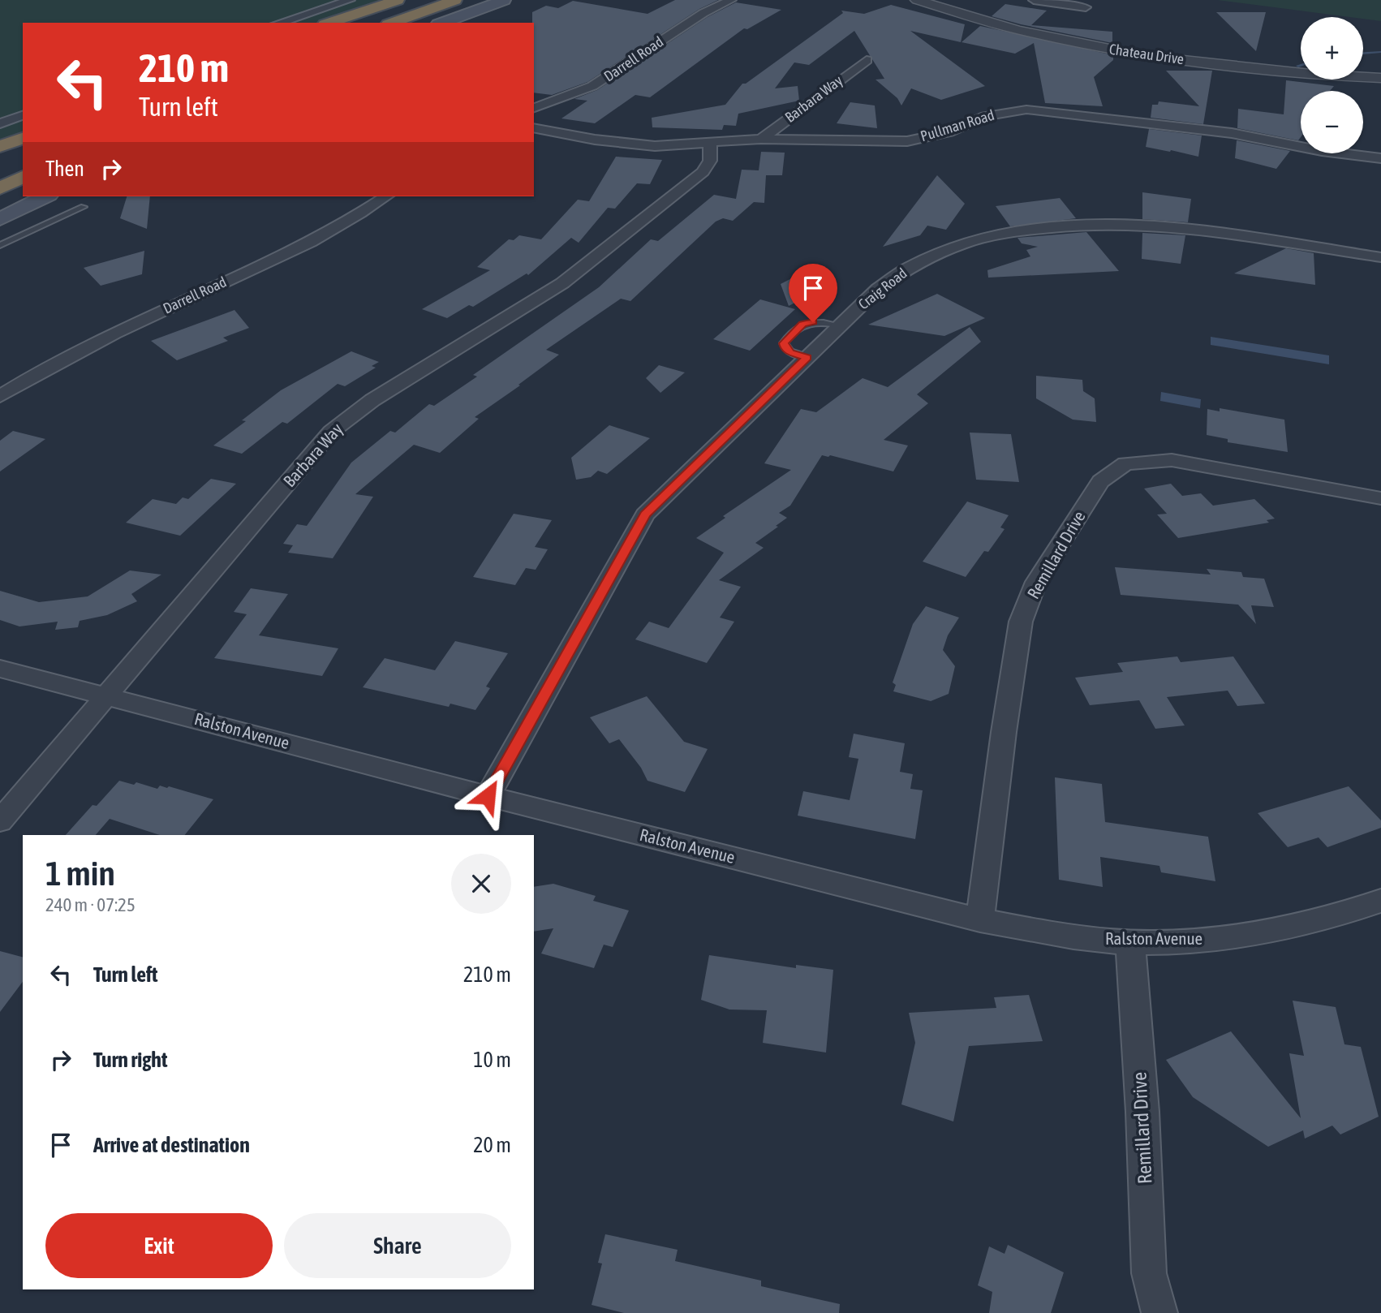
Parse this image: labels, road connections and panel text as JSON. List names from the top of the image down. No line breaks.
{"streets":{"street":["Chateau Drive","Darrell Road","Barbara Way","Pullman Road","Craig Road","Remillard Drive","Ralston Avenue"]},"crossings":[["Barbara Way","Pullman Road"],["Barbara Way","Ralston Avenue"],["Craig Road","Ralston Avenue"],["Remillard Drive","Ralston Avenue"]],"page":{"map_buttons":["+","−"],"turn":["210 m","Turn left"],"then":"Then","heading":["1 min","240 m · 07:25"],"list":[{"name":"Turn left","value":"210 m"},{"name":"Turn right","value":"10 m"},{"name":"Arrive at destination","value":"20 m"}],"buttons":["Exit","Share"]}}
